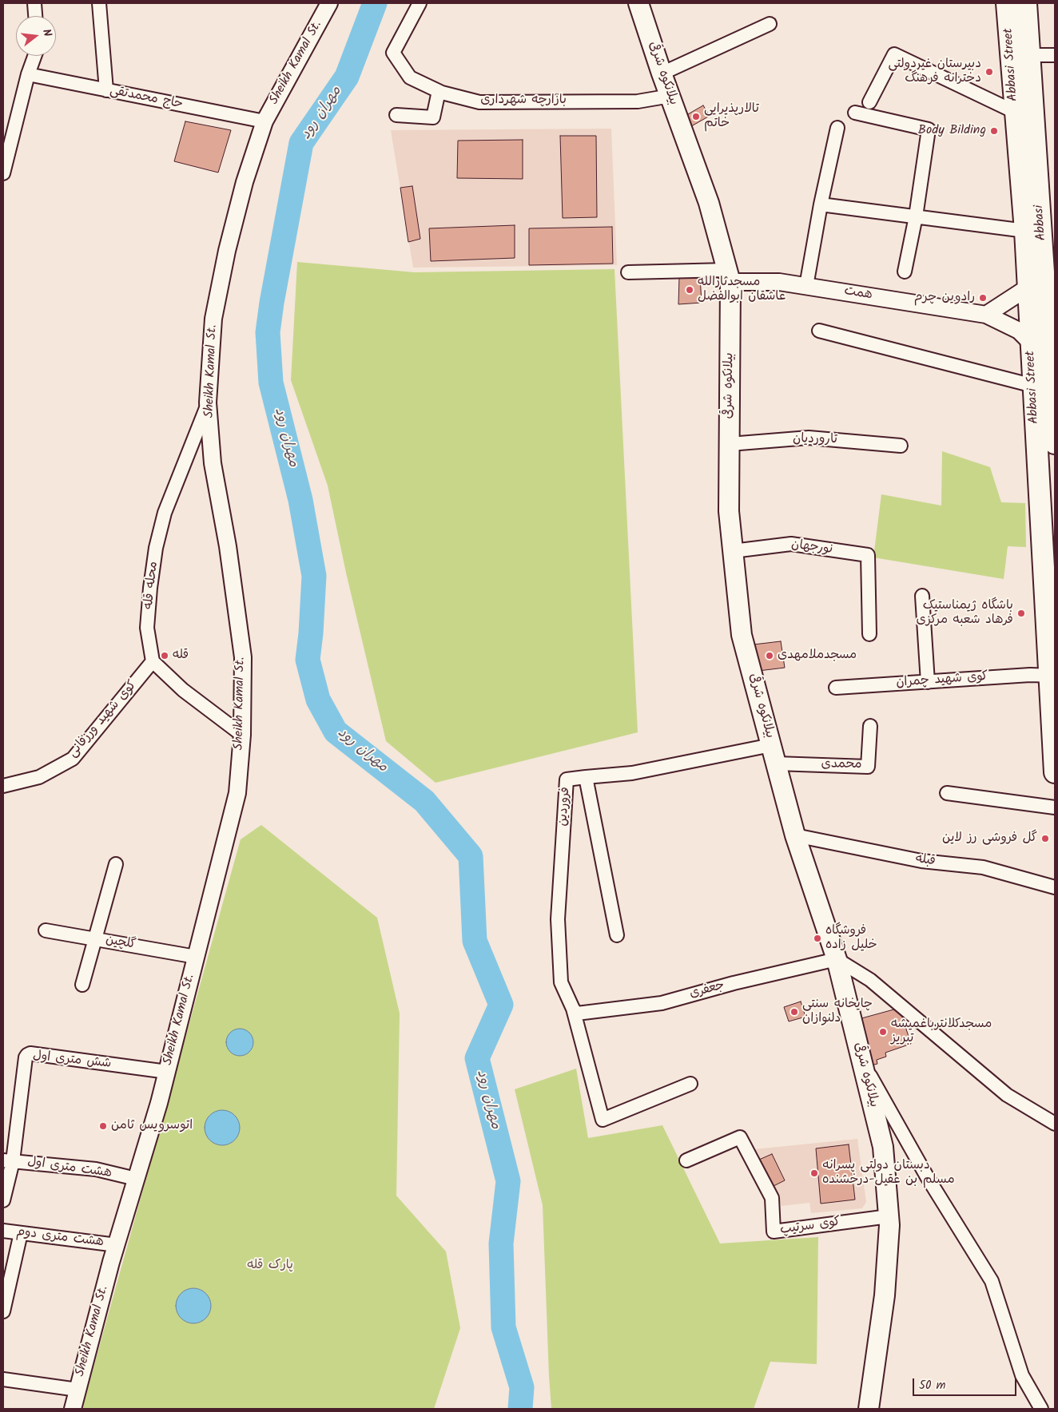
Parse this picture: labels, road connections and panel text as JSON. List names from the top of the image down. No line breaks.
{"streets":{"main road":["Abbasi Street","بیلانکوه شرقی","Abbasi"],"street":["Sheikh Kamal St.","حاج محمدتقی","بازارچه شهرداری","همت","تاروردیان","نورجهان","محله قله","کوی شهید چمران","کوی شهید ورزفانی","محمدی","فروردین","قبله","گلچین","جعفری","شش متری اول","هشت متری اول","کوی سرتیپ","هشت متری دوم"]},"crossings":[["Sheikh Kamal St.","حاج محمدتقی"],["Sheikh Kamal St.","محله قله"],["Sheikh Kamal St.","گلچین"],["Sheikh Kamal St.","شش متری اول"],["Sheikh Kamal St.","هشت متری اول"],["Sheikh Kamal St.","هشت متری دوم"],["Abbasi Street","Abbasi"],["Abbasi Street","همت"],["Abbasi Street","کوی شهید چمران"],["بیلانکوه شرقی","بازارچه شهرداری"],["بیلانکوه شرقی","همت"],["بیلانکوه شرقی","تاروردیان"],["بیلانکوه شرقی","نورجهان"],["بیلانکوه شرقی","محمدی"],["بیلانکوه شرقی","فروردین"],["بیلانکوه شرقی","قبله"],["بیلانکوه شرقی","جعفری"],["بیلانکوه شرقی","کوی سرتیپ"],["Abbasi","همت"],["محله قله","کوی شهید ورزفانی"],["فروردین","جعفری"],["شش متری اول","هشت متری اول"]],"water":["مهران رود"],"parks":["پارک قله"],"places":["دبیرستان غیردولتی دخترانه فرهنگ","تالارپذیرایی خاتم","Body Bilding","مسجدثارالله عاشقان ابوالفضل","رادوین چرم","باشگاه ژیمناستیک فرهاد شعبه مرکزی","قله","مسجدملامهدی","گل فروشی رز لاین","فروشگاه خلیل زاده","چایخانه سنتی دلنوازان","مسجدکلانترباغمیشه تبریز","اتوسرویس ثامن","دبستان دولتی پسرانه مسلم بن عقیل-درخشنده"],"scale_bar":"50 m","north":"right"}
